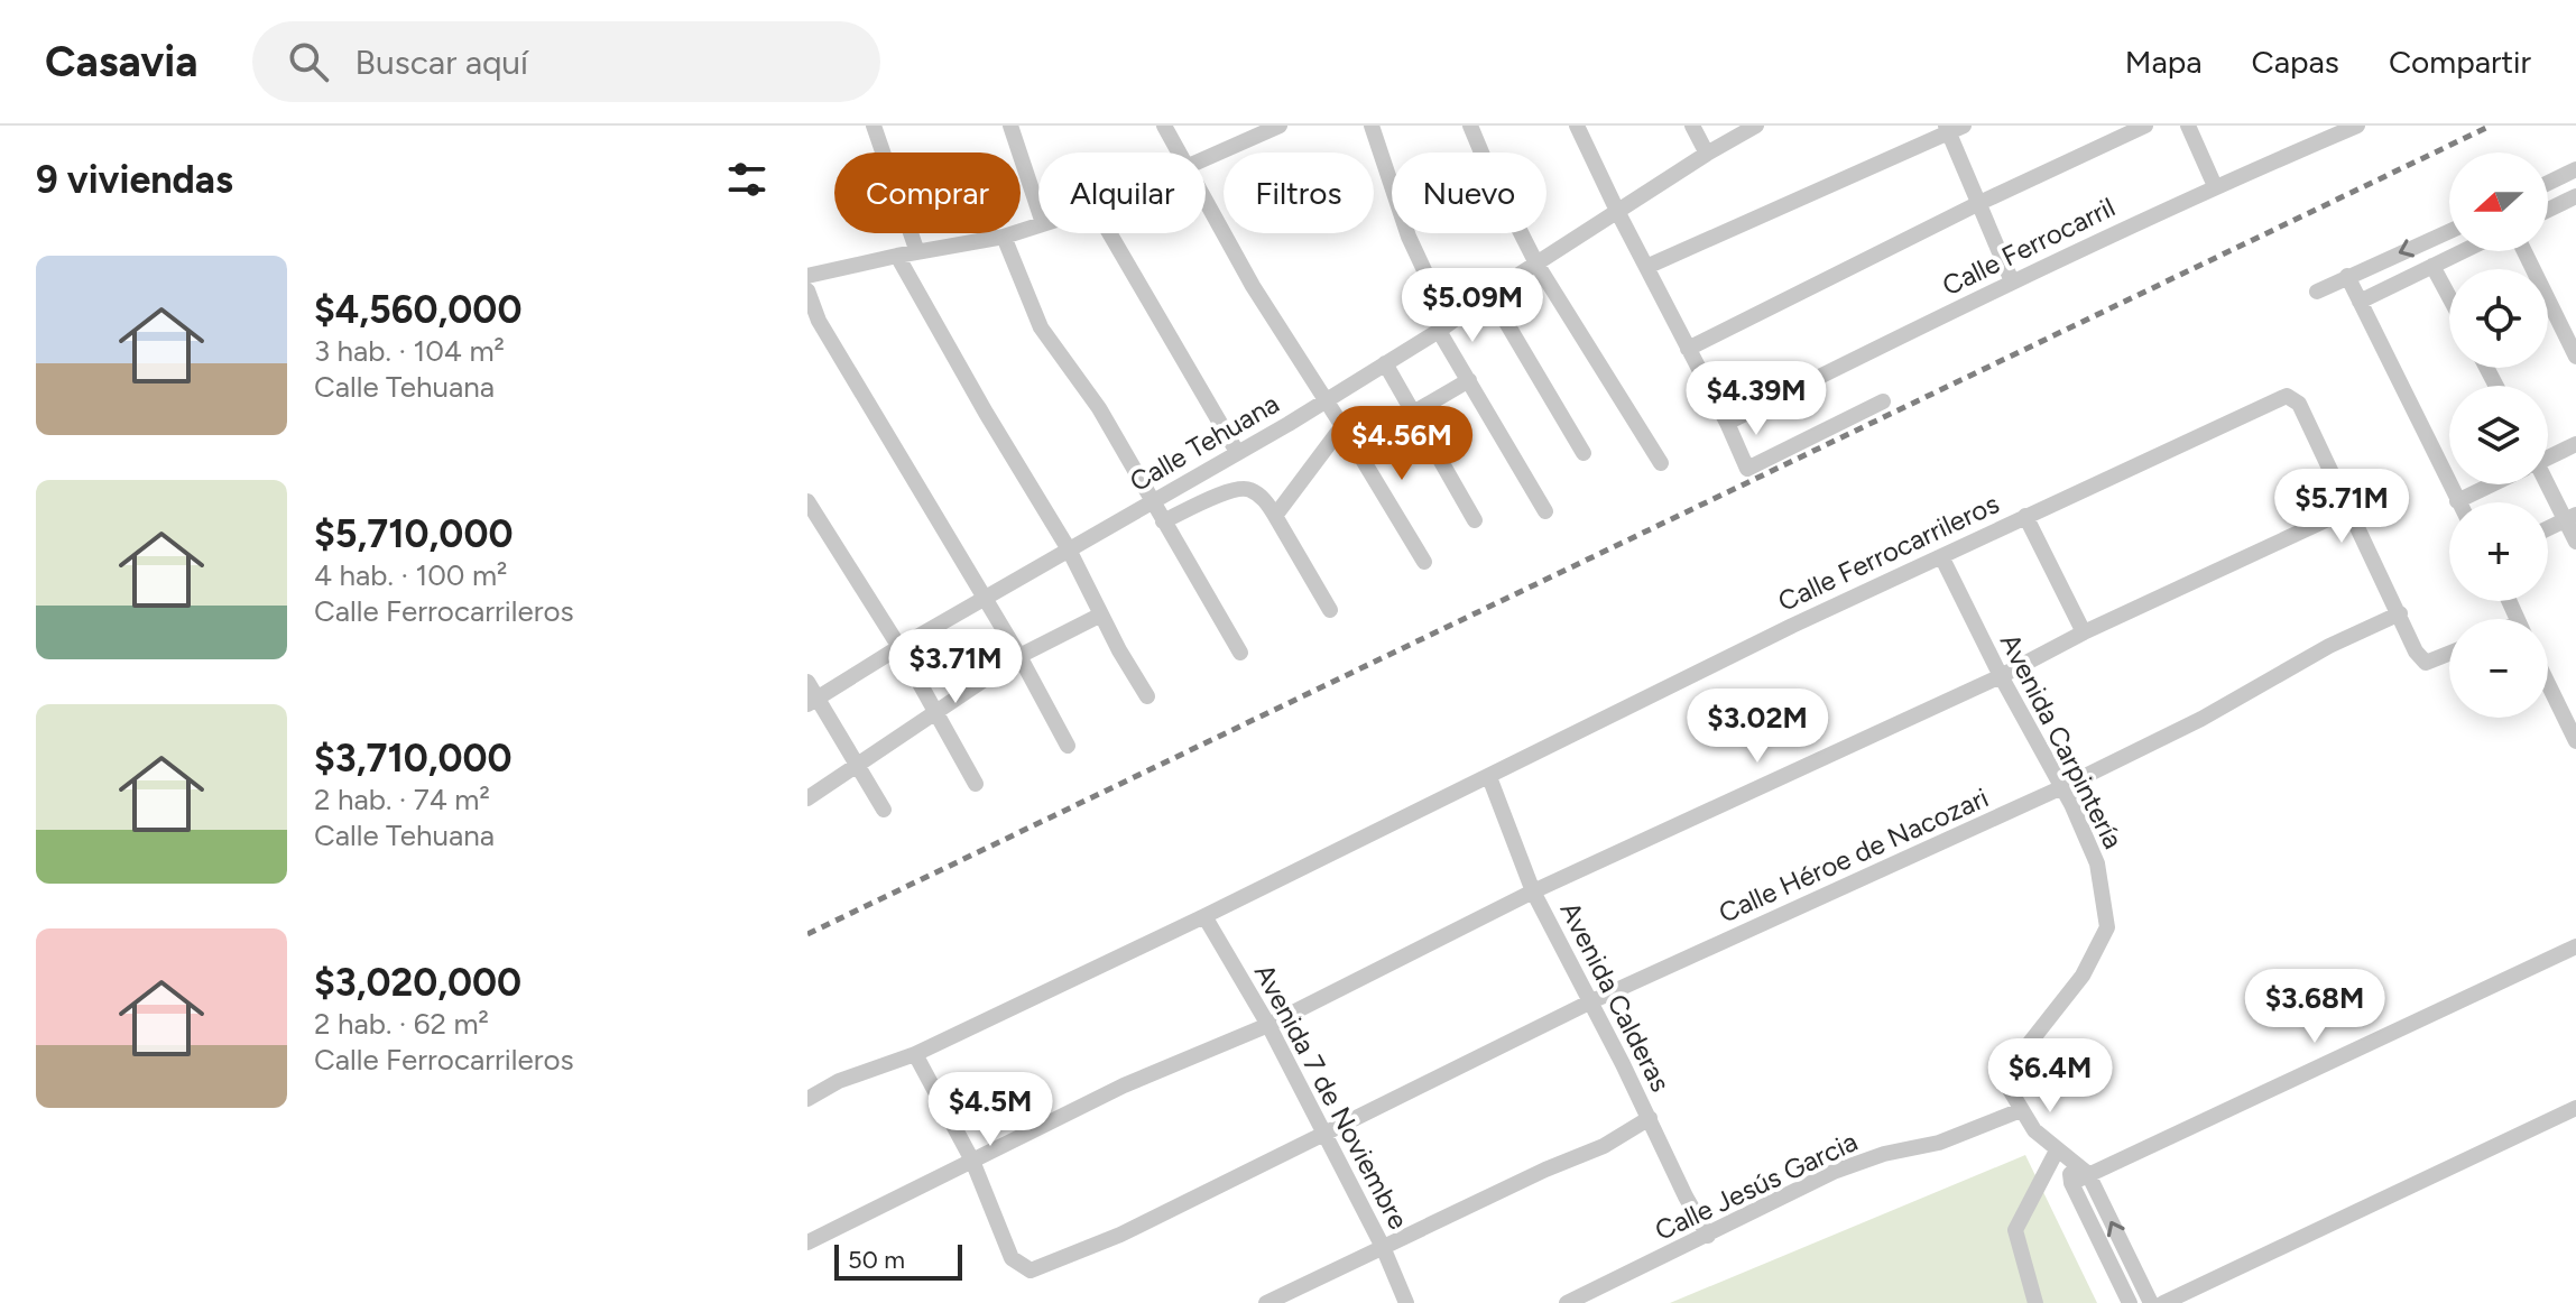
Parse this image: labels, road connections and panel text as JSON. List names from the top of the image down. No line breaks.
{"streets":{"street":["Calle Ferrocarril","Calle Tehuana","Calle Ferrocarrileros","Avenida Carpintería","Calle Héroe de Nacozari","Avenida Calderas","Avenida 7 de Noviembre","Calle Jesús Garcia"]},"crossings":[["Calle Ferrocarrileros","Avenida Carpintería"],["Calle Ferrocarrileros","Calle Héroe de Nacozari"],["Calle Ferrocarrileros","Avenida Calderas"],["Calle Ferrocarrileros","Avenida 7 de Noviembre"],["Avenida Carpintería","Calle Héroe de Nacozari"],["Avenida Carpintería","Calle Jesús Garcia"],["Calle Héroe de Nacozari","Avenida Calderas"],["Calle Héroe de Nacozari","Avenida 7 de Noviembre"],["Avenida Calderas","Calle Jesús Garcia"]],"scale_bar":"50 m","north":"left","page":{"header":"Casavia","search":"Buscar aquí","nav":["Mapa","Capas","Compartir"],"heading":"9 viviendas","map_buttons":["+","−"],"chip":["Comprar","Alquilar","Filtros","Nuevo"],"list":[{"name":"$4,560,000","note":"3 hab. · 104 m² · Calle Tehuana"},{"name":"$5,710,000","note":"4 hab. · 100 m² · Calle Ferrocarrileros"},{"name":"$3,710,000","note":"2 hab. · 74 m² · Calle Tehuana"},{"name":"$3,020,000","note":"2 hab. · 62 m² · Calle Ferrocarrileros"}],"price":["$5.09M","$4.39M","$4.56M","$5.71M","$3.71M","$3.02M","$3.68M","$6.4M","$4.5M"],"scale":"50 m"}}
